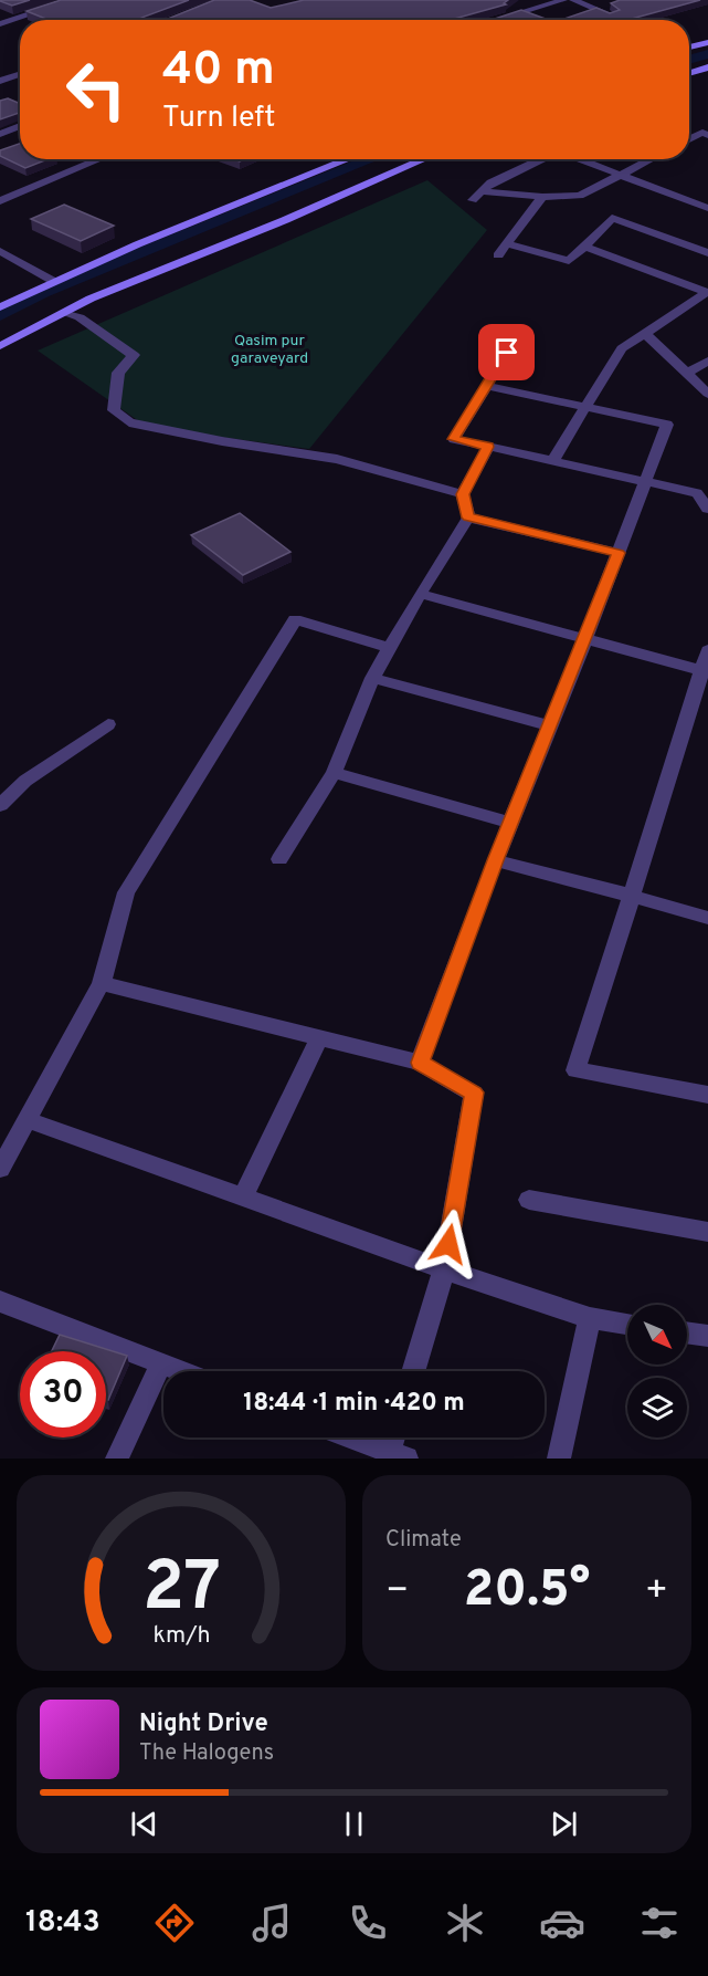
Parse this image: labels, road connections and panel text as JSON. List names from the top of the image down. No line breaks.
{"parks":["Qasim pur garaveyard"],"north":"bottom right","page":{"turn":["40 m","Turn left"],"limit":"30","trip":"18:44 · 1 min · 420 m","tile":"Climate","heat":["−","20.5°","+"],"song":["Night Drive","The Halogens"],"tabs":"18:43","gauge":["27","km/h"]}}
